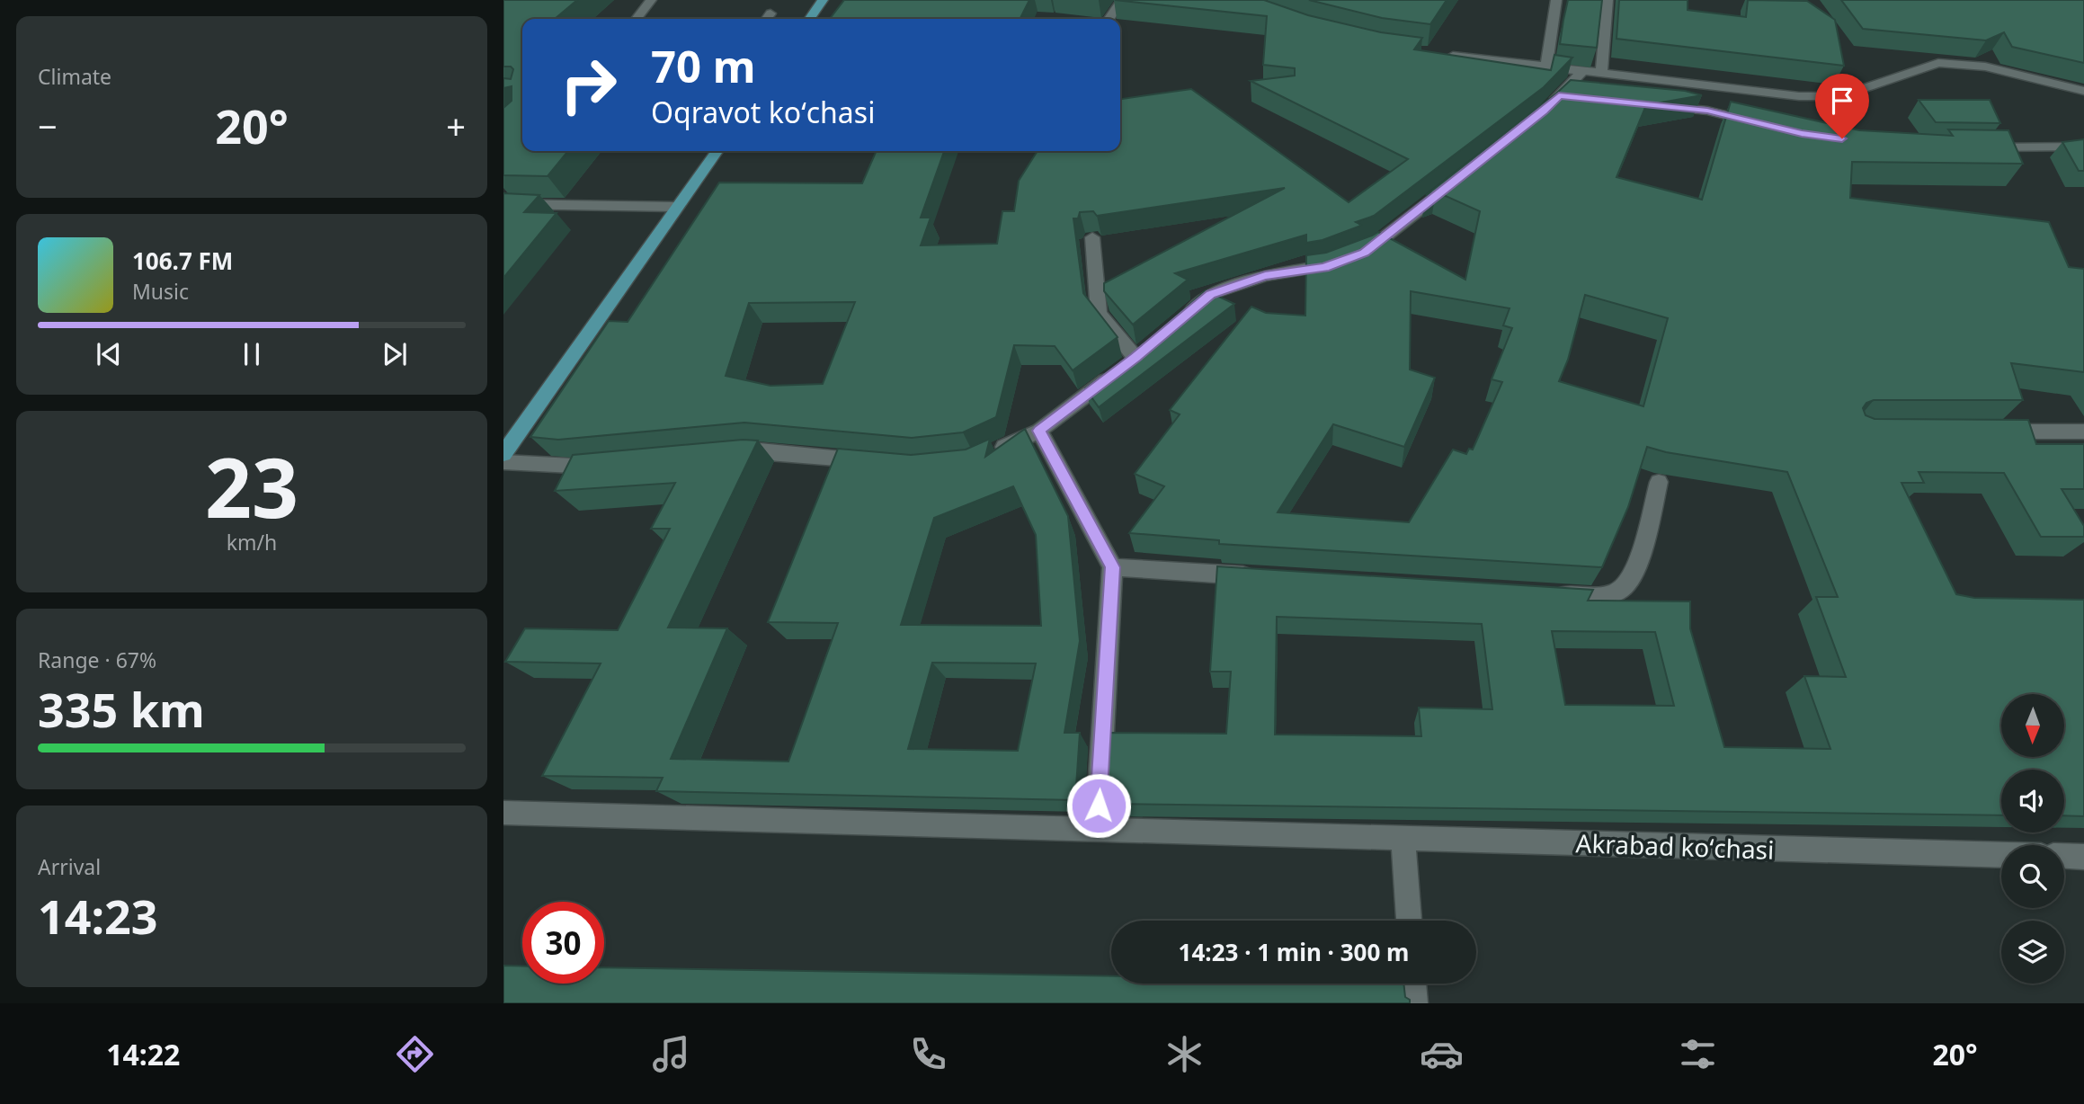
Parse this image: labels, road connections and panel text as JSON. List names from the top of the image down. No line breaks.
{"streets":{"street":["Akrabad koʻchasi"]},"north":"bottom","page":{"tile":["Climate",["23","km/h"],["Range · 67%","335 km"],["Arrival","14:23"]],"turn":["70 m","Oqravot koʻchasi"],"heat":["−","20°","+"],"song":["106.7 FM","Music"],"limit":"30","trip":"14:23 · 1 min · 300 m","tabs":["14:22","20°"]}}
